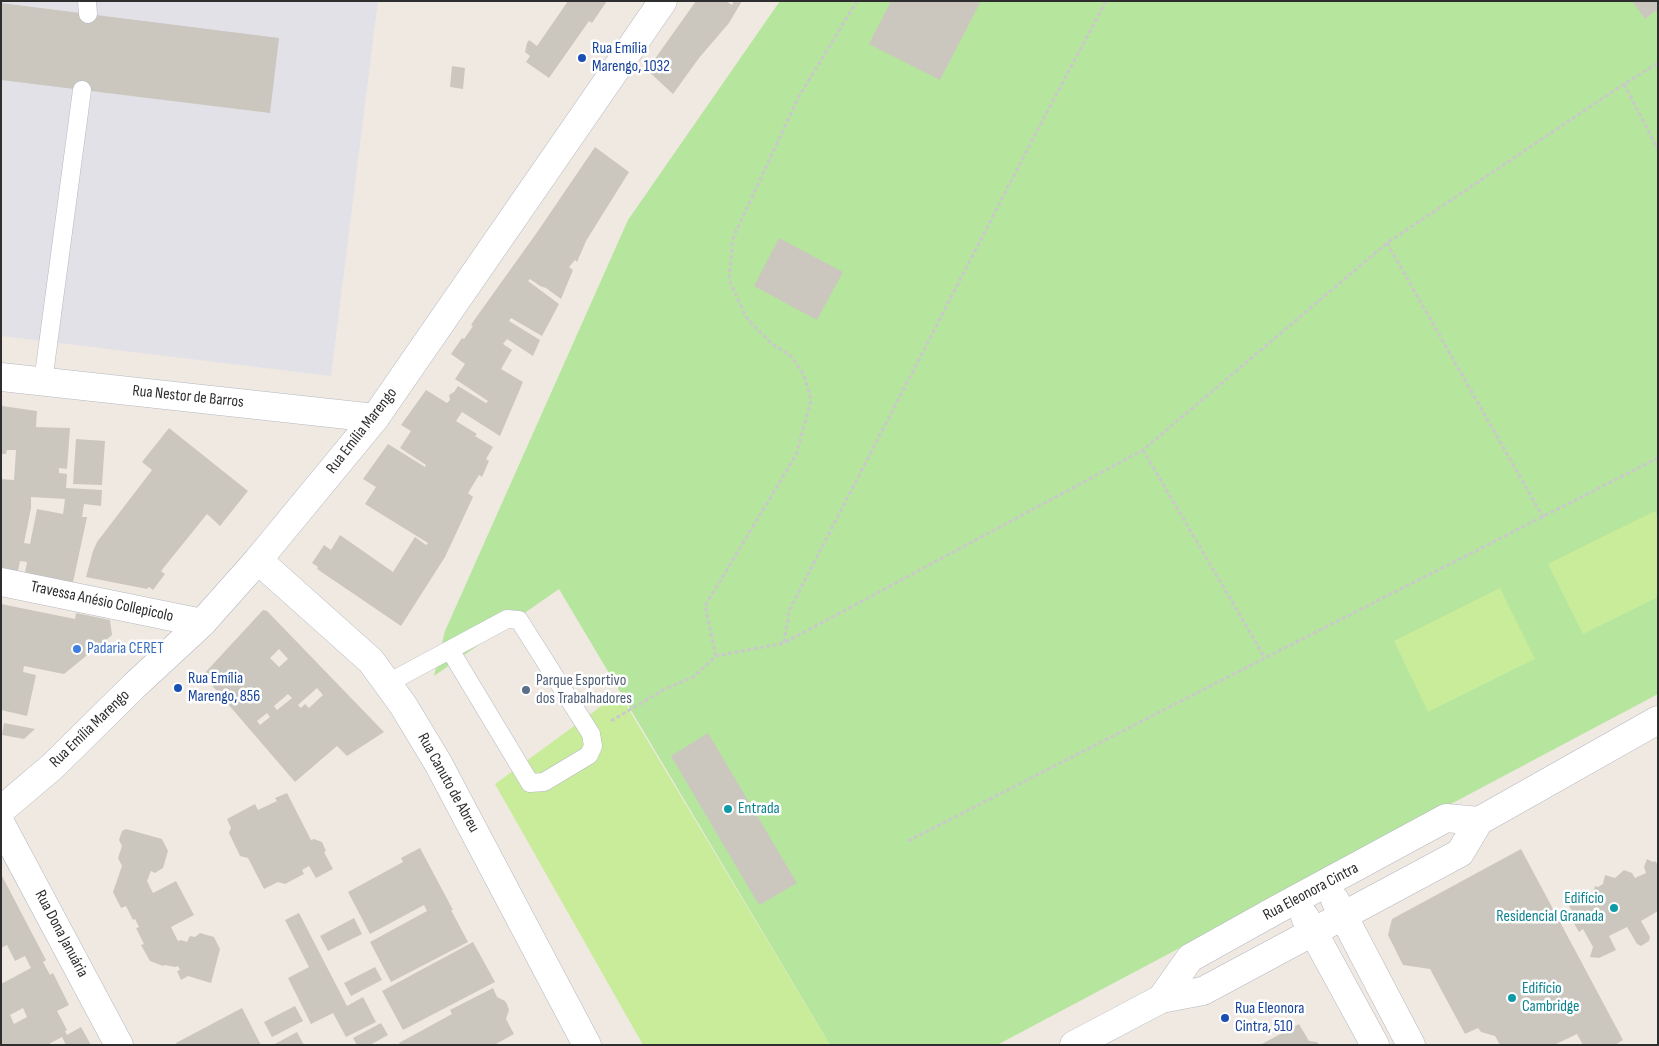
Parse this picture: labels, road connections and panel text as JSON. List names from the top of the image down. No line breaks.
{"streets":{"street":["Rua Nestor de Barros","Rua Emília Marengo","Travessa Anésio Collepicolo","Rua Canuto de Abreu","Rua Eleonora Cintra","Rua Dona Januária"]},"crossings":[["Rua Nestor de Barros","Rua Emília Marengo"],["Rua Emília Marengo","Travessa Anésio Collepicolo"],["Rua Emília Marengo","Rua Canuto de Abreu"]],"places":["Rua Emília Marengo, 1032","Padaria CERET","Rua Emília Marengo, 856","Parque Esportivo dos Trabalhadores","Entrada","Edifício Residencial Granada","Edifício Cambridge","Rua Eleonora Cintra, 510"]}
